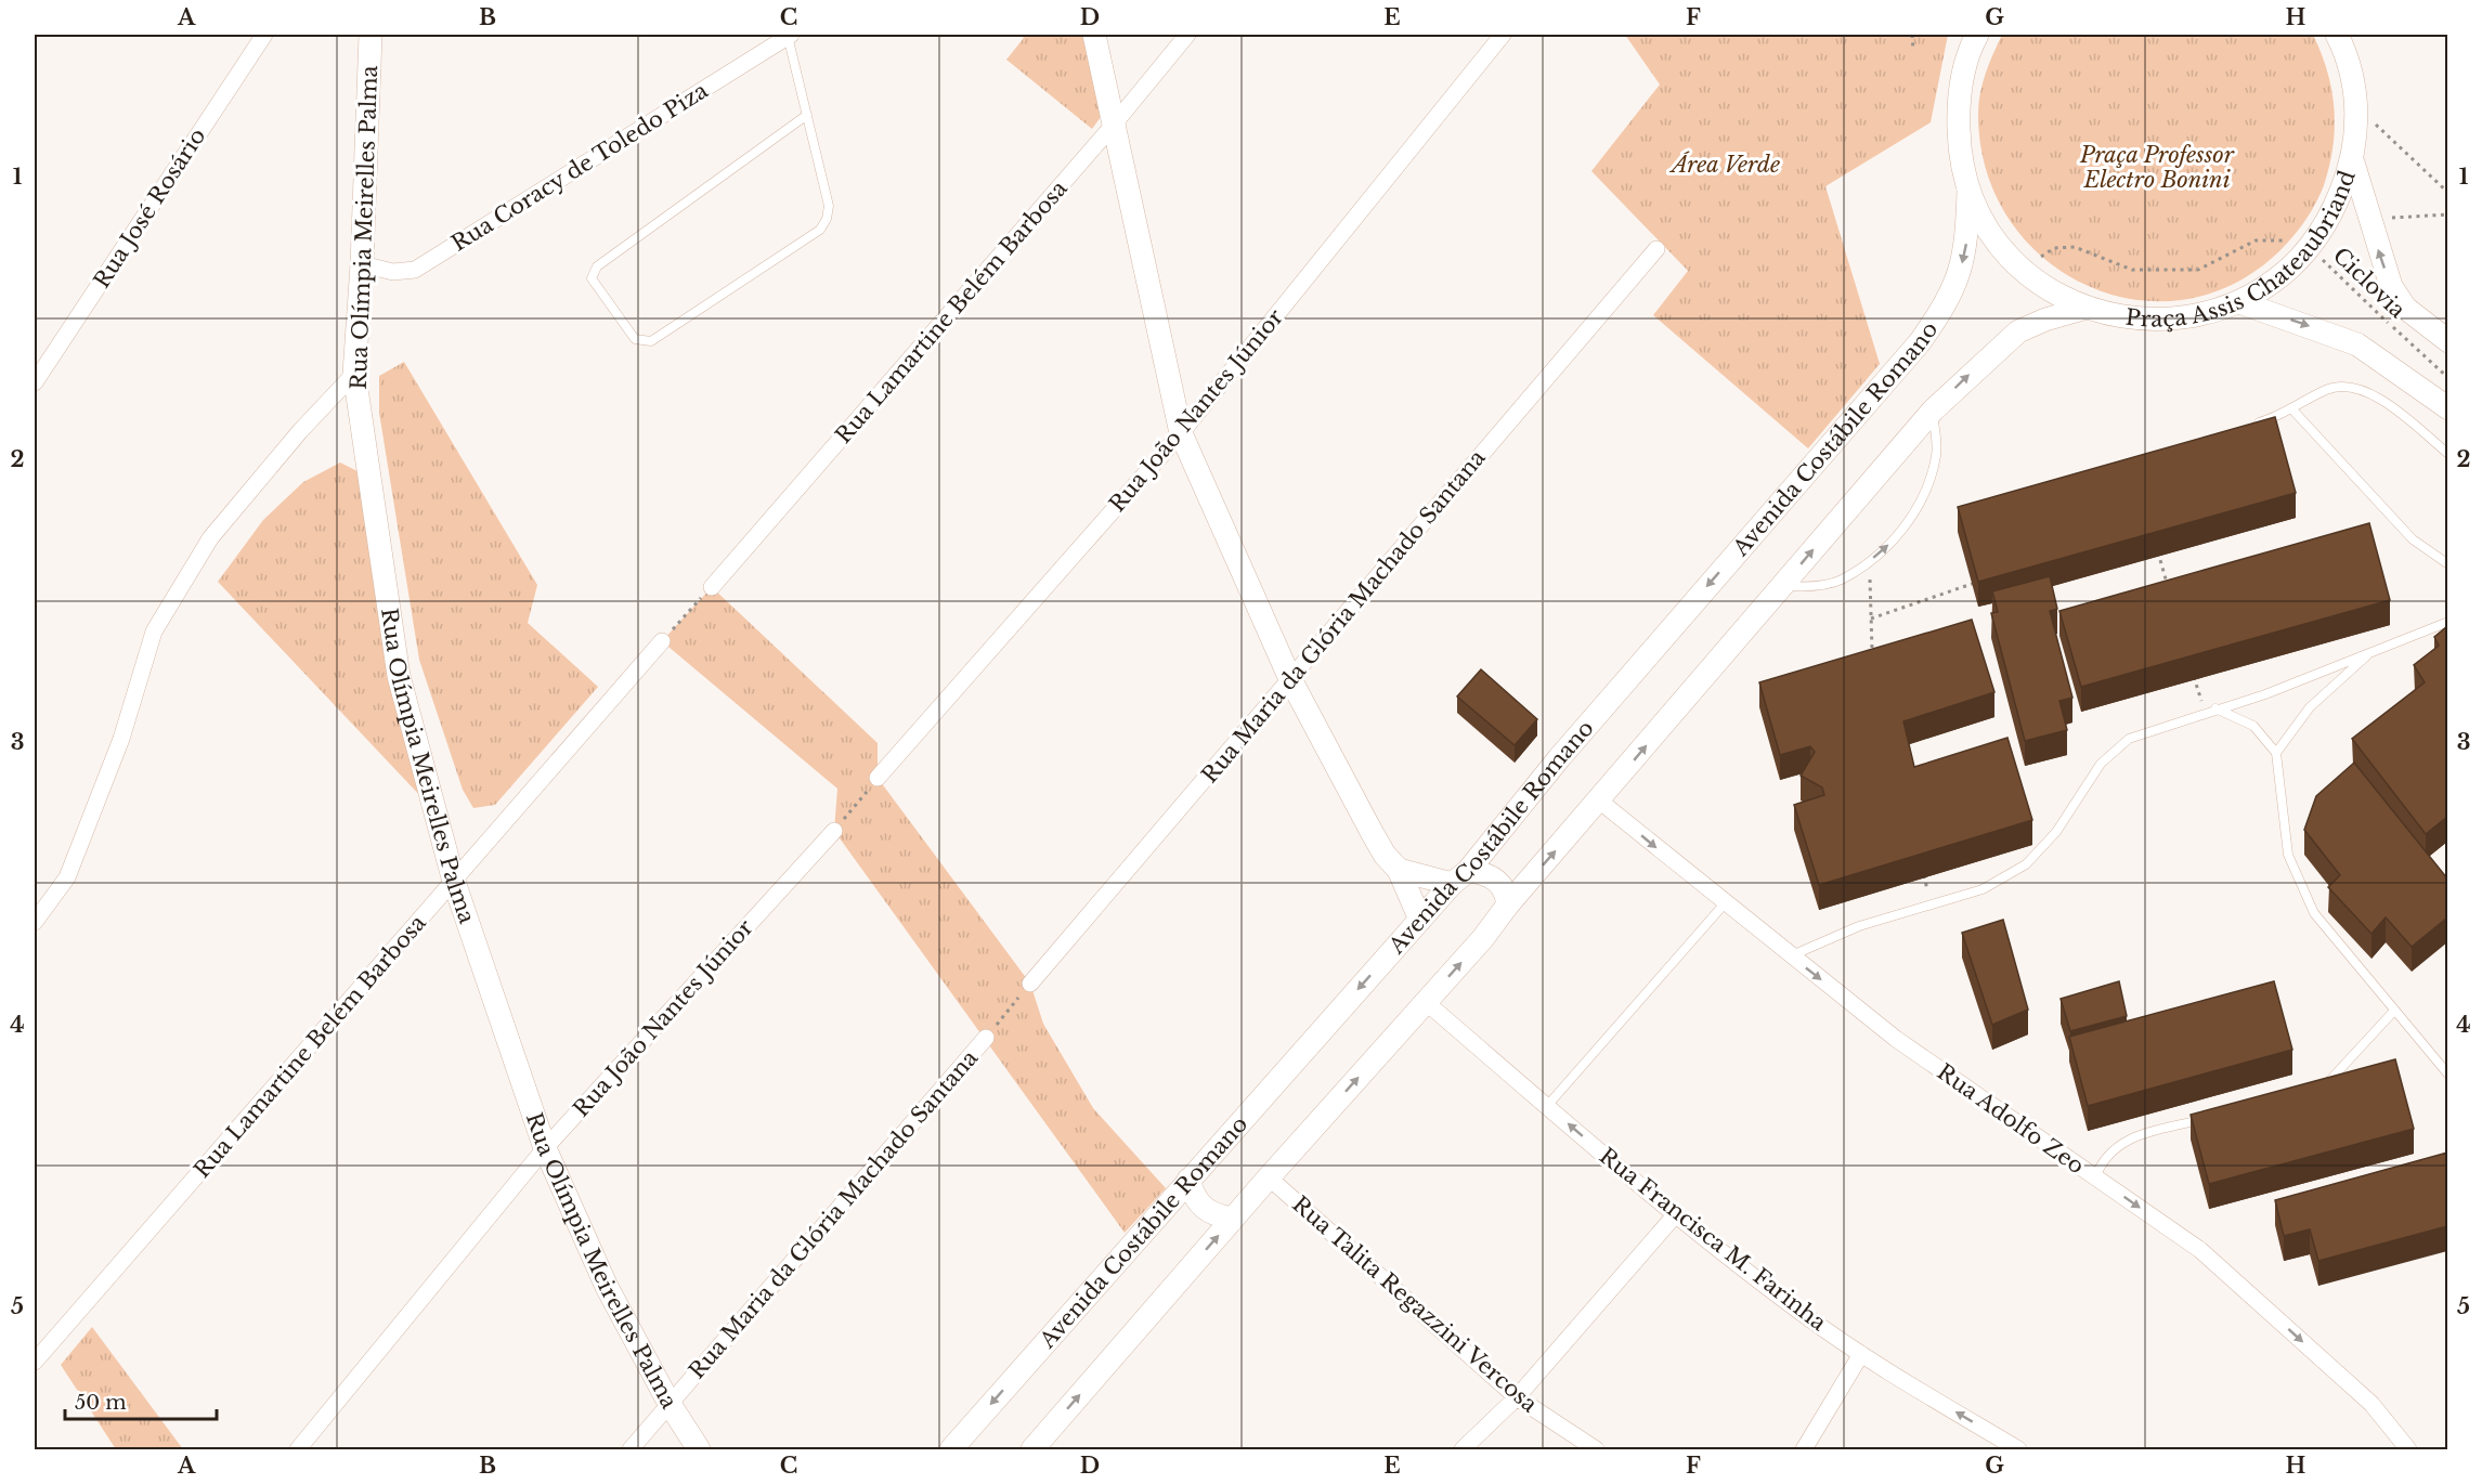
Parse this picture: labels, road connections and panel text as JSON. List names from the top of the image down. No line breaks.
{"streets":{"main road":["Rua Olímpia Meirelles Palma","Praça Assis Chateaubriand","Avenida Costábile Romano"],"street":["Rua Coracy de Toledo Piza","Rua José Rosário","Rua Lamartine Belém Barbosa","Rua João Nantes Júnior","Rua Maria da Glória Machado Santana","Rua Adolfo Zeo","Rua Francisca M. Farinha","Rua Talita Regazzini Vercosa"],"path":["Ciclovia"]},"crossings":[["Rua Coracy de Toledo Piza","Rua Olímpia Meirelles Palma"],["Rua Olímpia Meirelles Palma","Rua Lamartine Belém Barbosa"],["Rua Olímpia Meirelles Palma","Rua João Nantes Júnior"],["Rua Olímpia Meirelles Palma","Rua Maria da Glória Machado Santana"],["Praça Assis Chateaubriand","Ciclovia"],["Praça Assis Chateaubriand","Avenida Costábile Romano"]],"one_way":["Rua Adolfo Zeo","Rua Francisca M. Farinha"],"parks":["Praça Professor Electro Bonini","Área Verde"],"scale_bar":"50 m","grid":{"columns":["A","B","C","D","E","F","G","H"],"rows":["1","2","3","4","5"]}}
